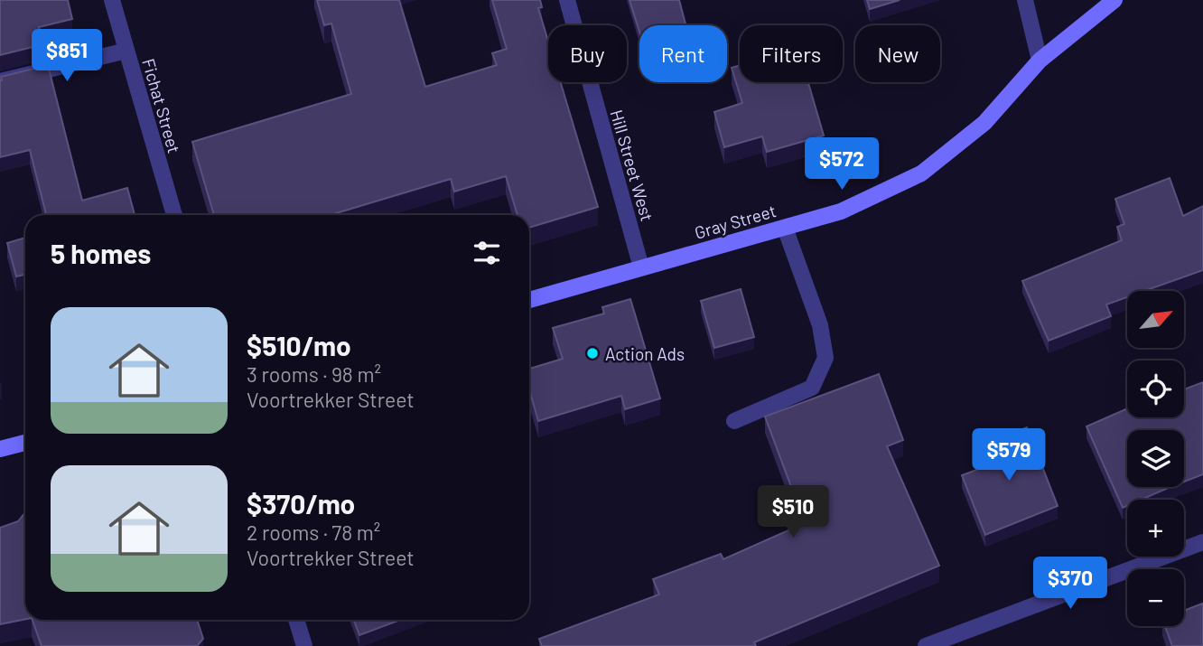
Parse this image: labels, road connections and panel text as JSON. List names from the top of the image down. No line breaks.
{"streets":{"street":["Fichat Street","Hill Street West","Gray Street"]},"crossings":[["Hill Street West","Gray Street"]],"places":["Action Ads"],"north":"top right","page":{"chip":["Buy","Rent","Filters","New"],"price":["$851","$572","$579","$510","$370"],"heading":"5 homes","map_buttons":["+","−"],"list":[{"name":"$510/mo","note":"3 rooms · 98 m² · Voortrekker Street"},{"name":"$370/mo","note":"2 rooms · 78 m² · Voortrekker Street"}]}}
